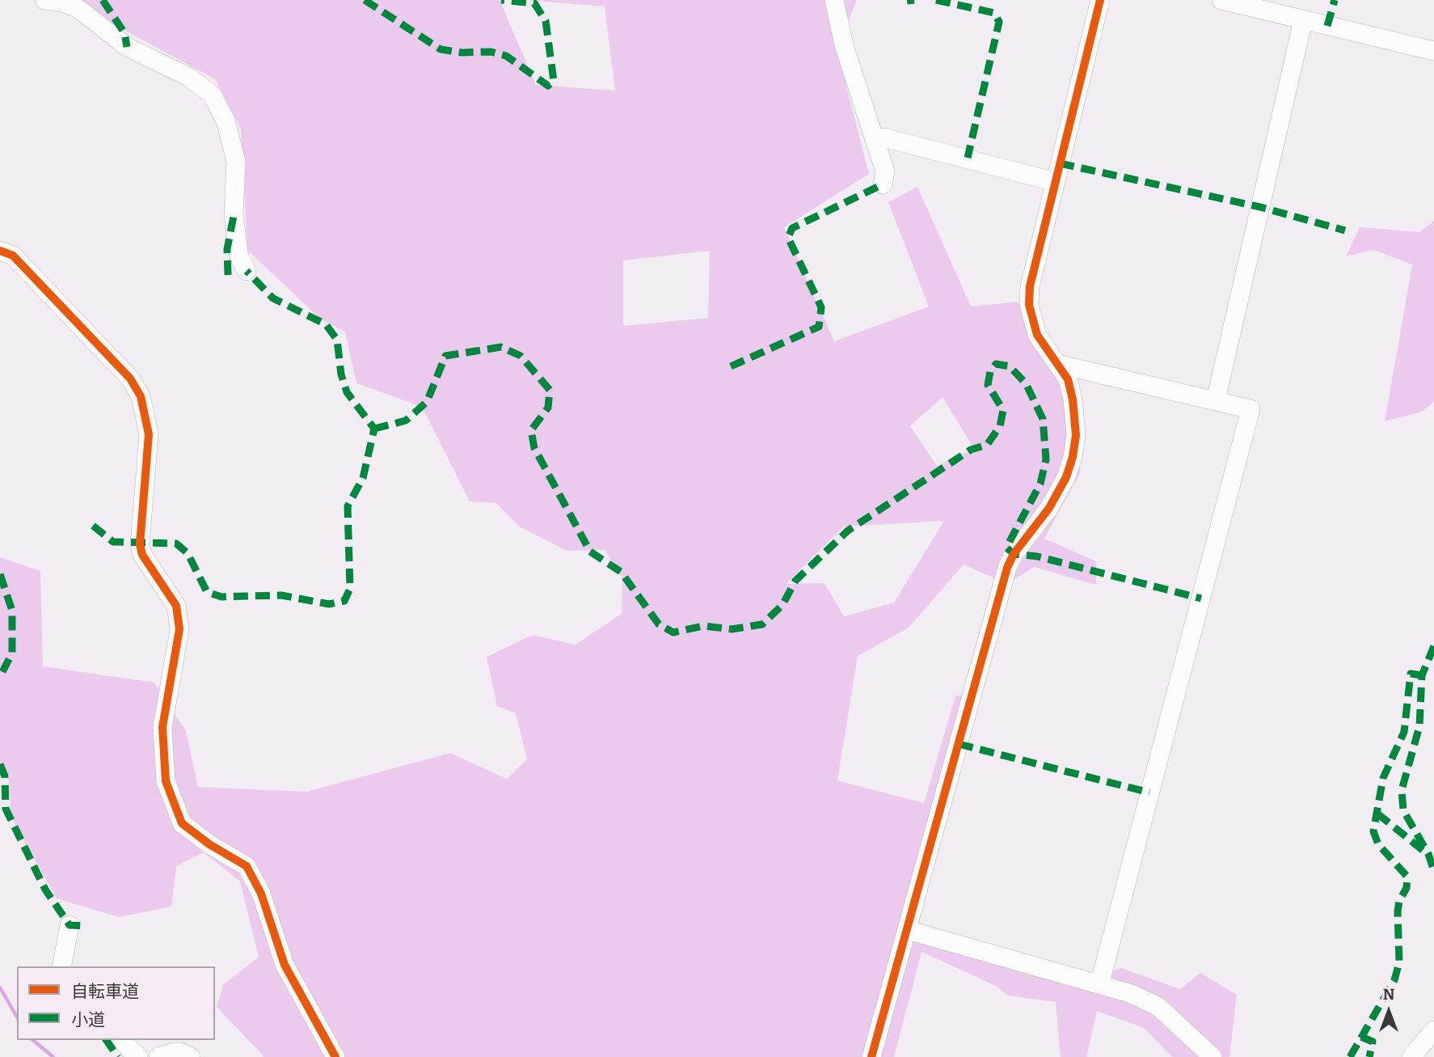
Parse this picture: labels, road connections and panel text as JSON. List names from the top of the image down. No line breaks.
{"legend":["自転車道","小道"],"north":"top"}
